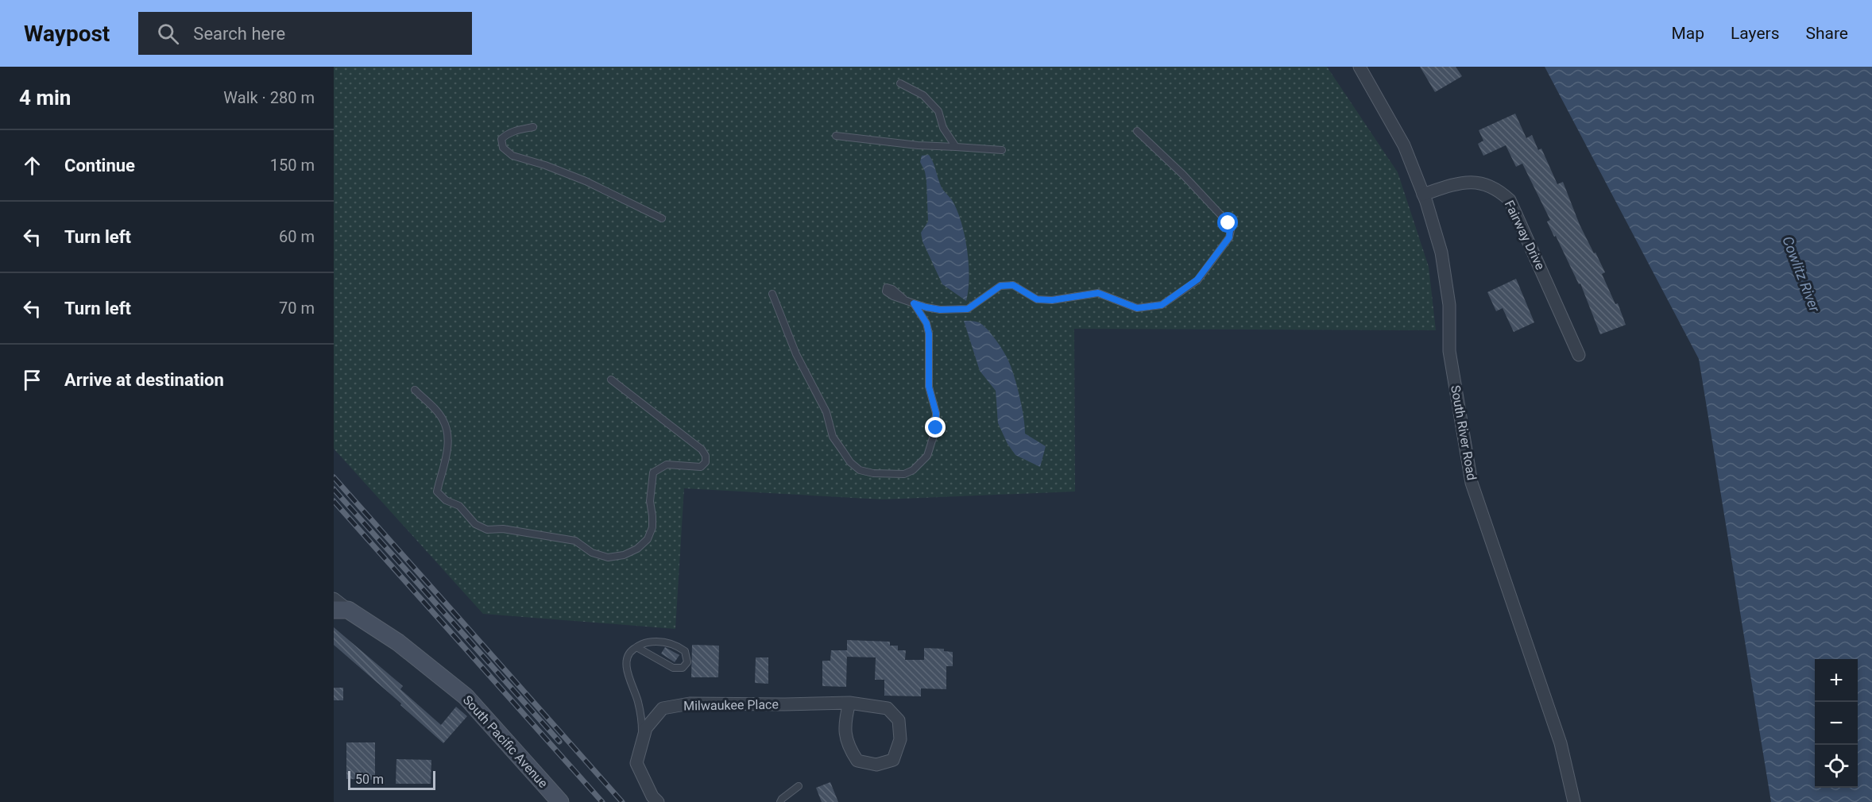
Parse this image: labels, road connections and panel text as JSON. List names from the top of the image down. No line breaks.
{"streets":{"street":["Fairway Drive","South River Road","Milwaukee Place","South Pacific Avenue"]},"crossings":[["Fairway Drive","South River Road"]],"water":["Cowlitz River"],"scale_bar":"50 m","page":{"header":"Waypost","search":"Search here","nav":["Map","Layers","Share"],"heading":["4 min","Walk · 280 m"],"list":[["Continue","150 m"],["Turn left","60 m"],["Turn left","70 m"],"Arrive at destination"],"map_buttons":["+","−"],"scale":"50 m"}}
